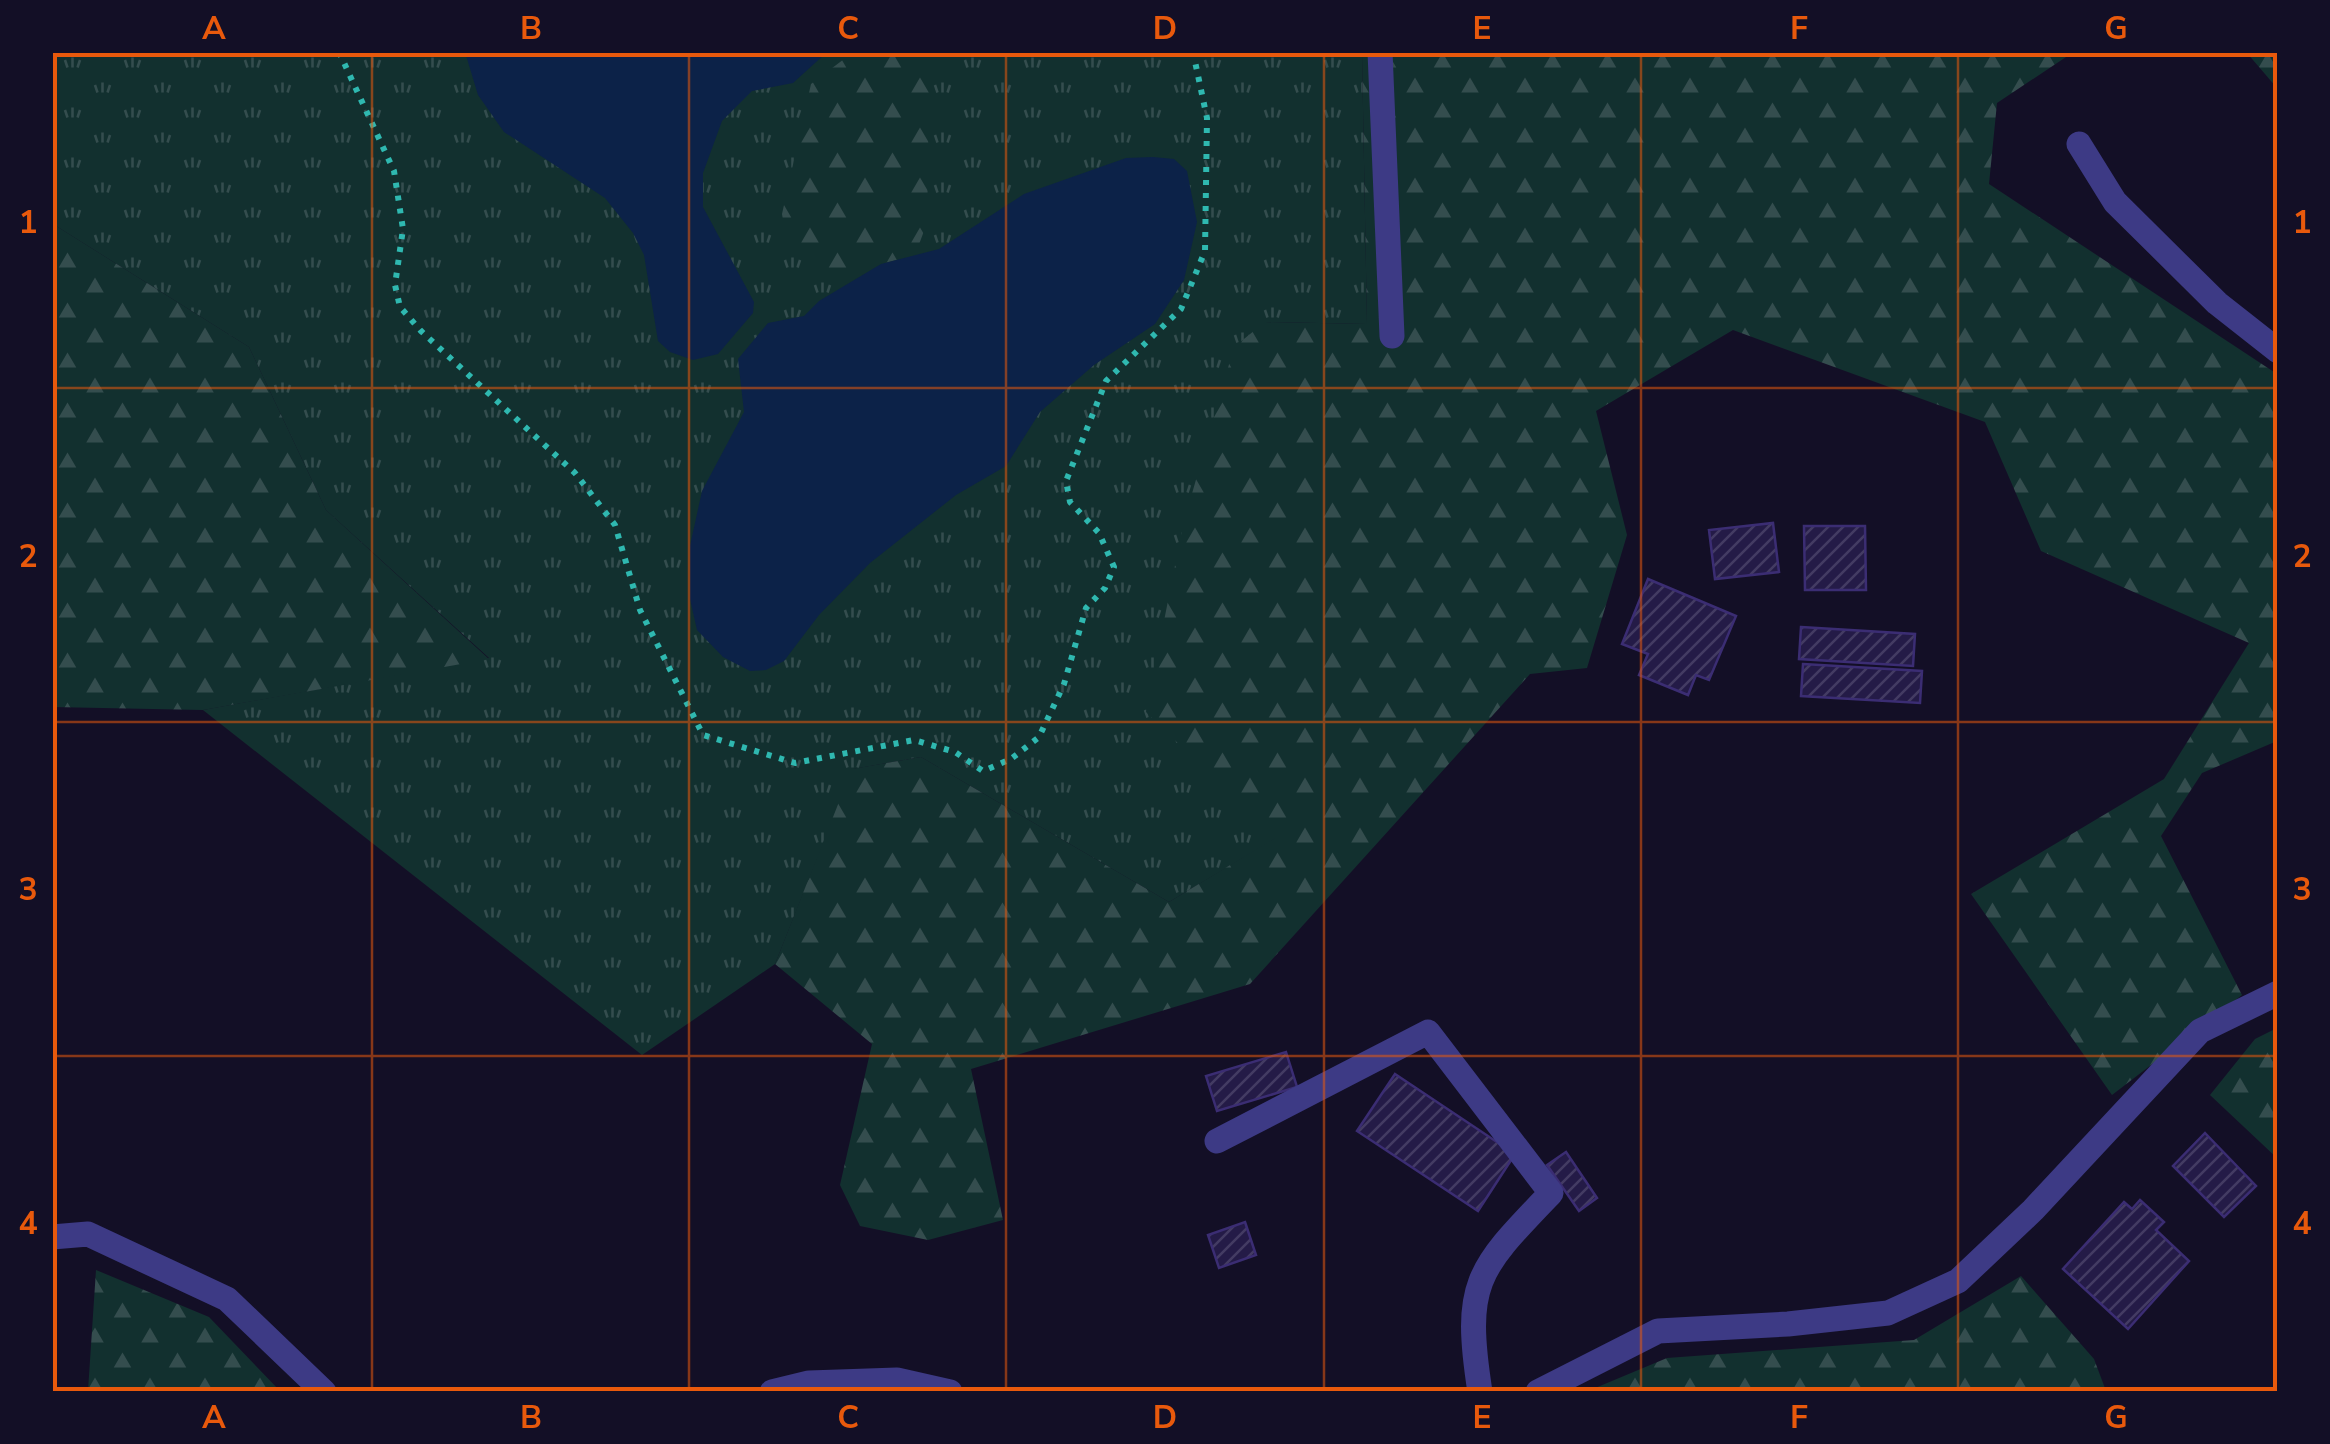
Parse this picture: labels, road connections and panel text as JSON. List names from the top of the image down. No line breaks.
{"grid":{"columns":["A","B","C","D","E","F","G"],"rows":["1","2","3","4"]}}
